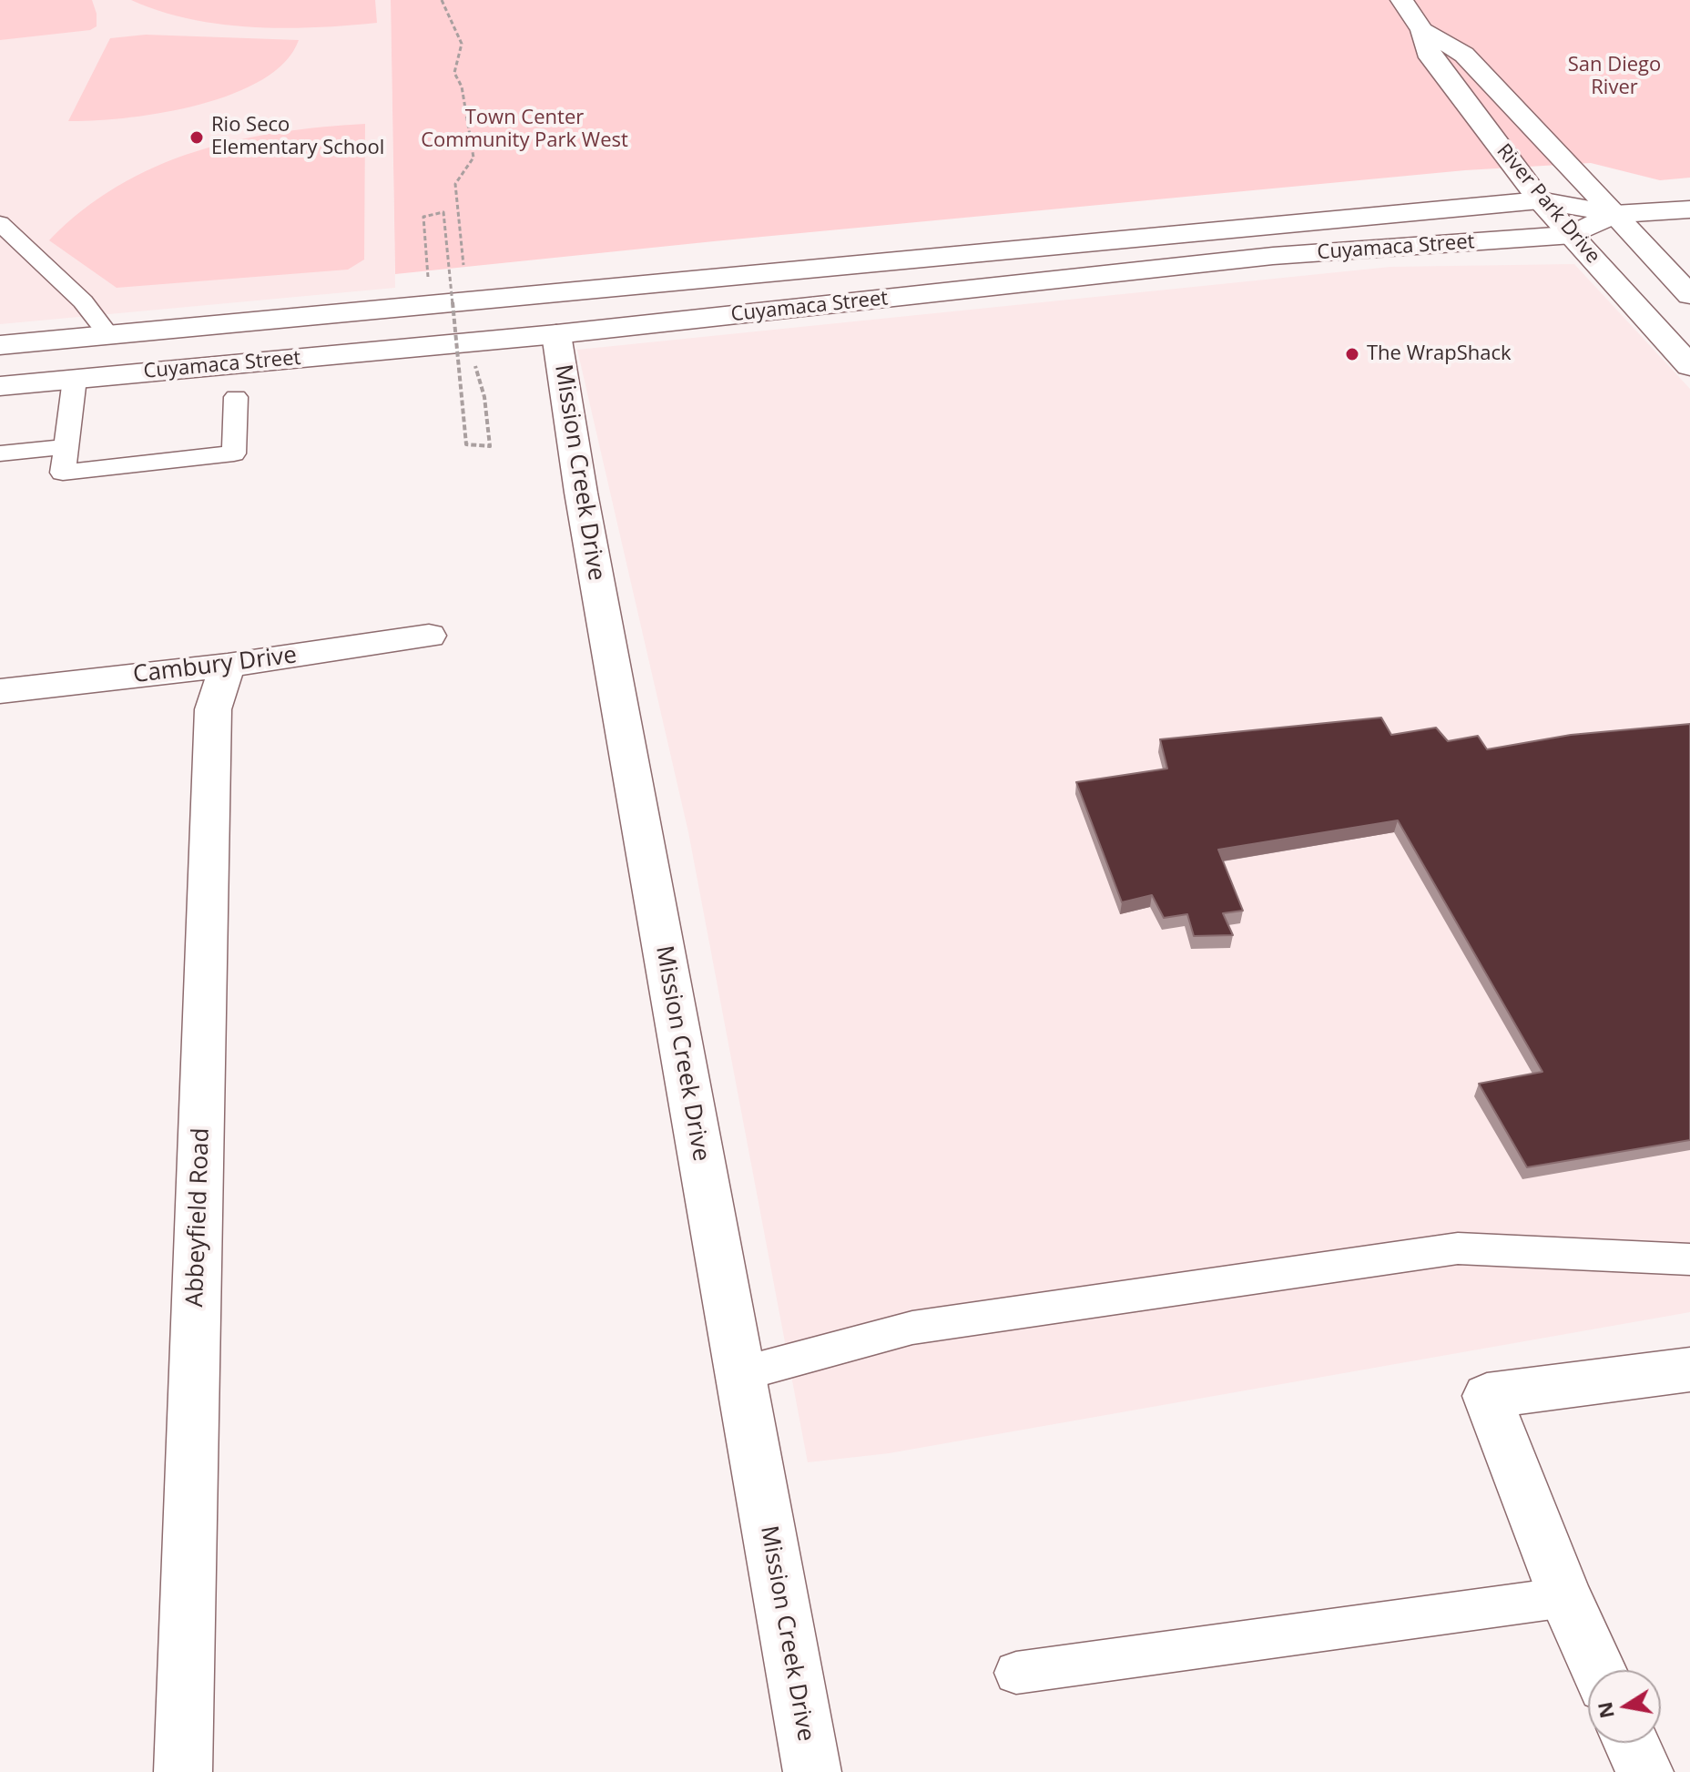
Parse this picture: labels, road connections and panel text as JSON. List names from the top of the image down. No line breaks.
{"streets":{"street":["River Park Drive","Cuyamaca Street","Mission Creek Drive","Cambury Drive","Abbeyfield Road"]},"crossings":[["River Park Drive","Cuyamaca Street"],["Cuyamaca Street","Mission Creek Drive"],["Cambury Drive","Abbeyfield Road"]],"parks":["San Diego River","Town Center Community Park West"],"places":["Rio Seco Elementary School","The WrapShack"],"north":"left"}
